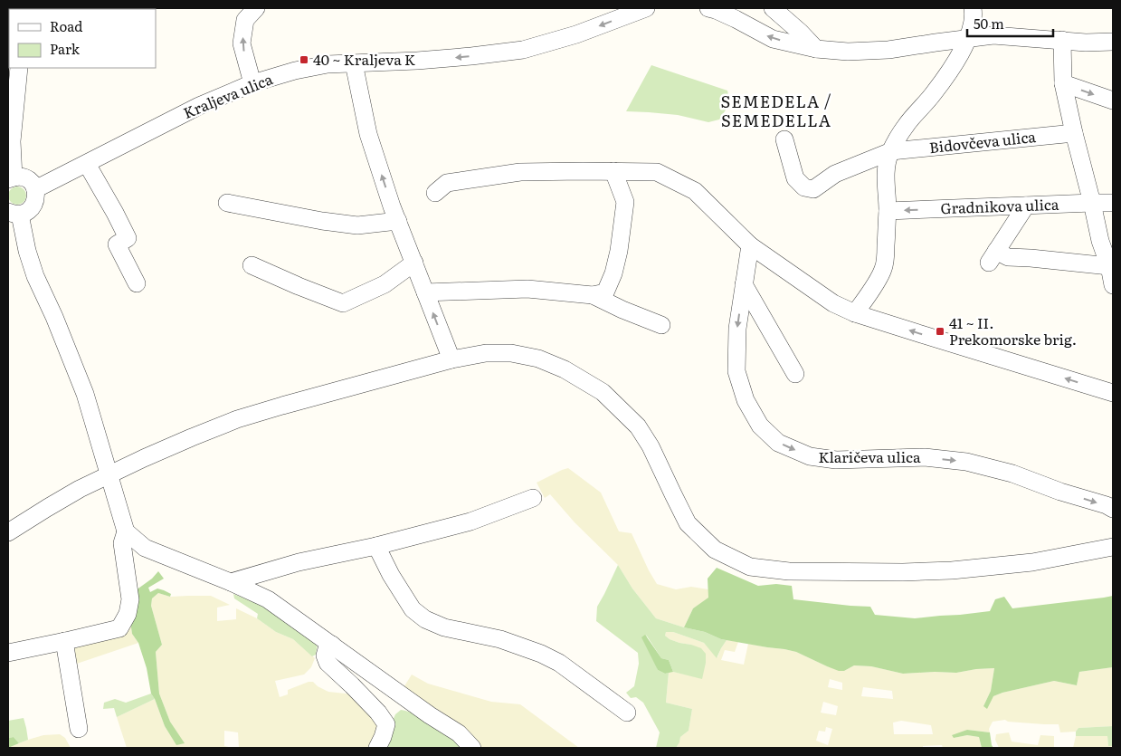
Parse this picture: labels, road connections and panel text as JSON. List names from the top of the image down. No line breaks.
{"streets":{"street":["Kraljeva ulica","Bidovčeva ulica","Gradnikova ulica","Klaričeva ulica"]},"districts":["SEMEDELA / SEMEDELLA"],"places":{"transit":["40 ~ Kraljeva K","41 ~ II. Prekomorske brig."]},"legend":["Road","Park"],"scale_bar":"50 m"}
